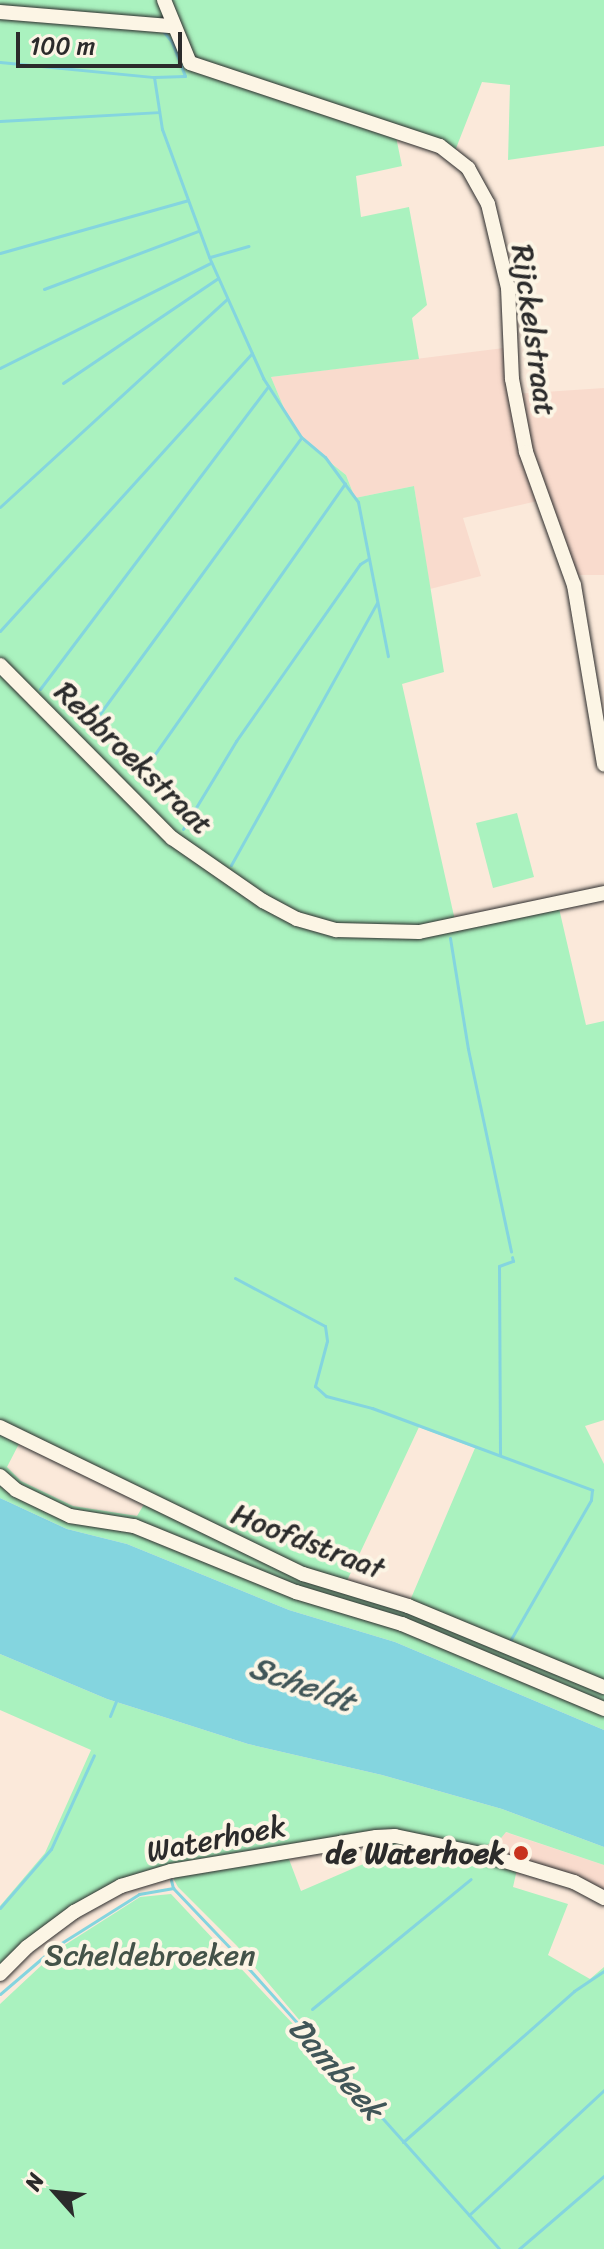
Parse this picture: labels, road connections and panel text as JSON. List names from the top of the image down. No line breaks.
{"streets":{"street":["Rijckelstraat","Rebbroekstraat","Hoofdstraat","Waterhoek"]},"water":["Scheldt","Dambeek"],"parks":["Scheldebroeken"],"places":["de Waterhoek"],"scale_bar":"100 m","north":"top left"}
